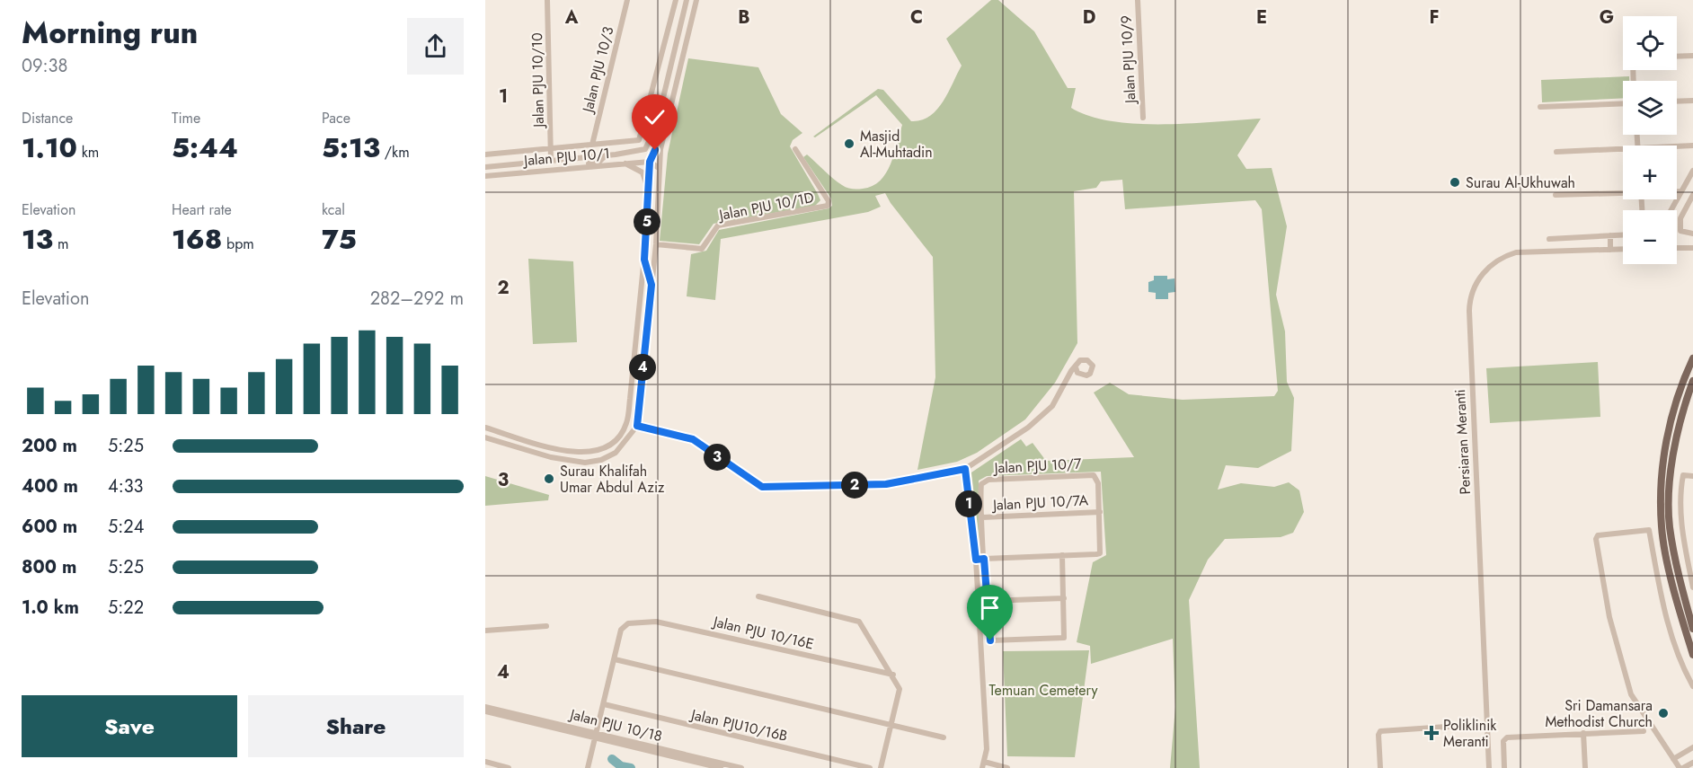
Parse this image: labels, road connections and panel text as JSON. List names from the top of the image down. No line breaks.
{"streets":{"street":["Jalan PJU 10/9","Jalan PJU 10/3","Jalan PJU 10/10","Jalan PJU 10/1","Jalan PJU 10/1D","Persiaran Meranti","Jalan PJU 10/7","Jalan PJU 10/7A","Jalan PJU 10/16E","Jalan PJU 10/18","Jalan PJU10/16B"]},"crossings":[["Jalan PJU 10/10","Jalan PJU 10/1"],["Jalan PJU 10/7","Jalan PJU 10/7A"]],"parks":["Temuan Cemetery"],"places":{"other":["Masjid Al-Muhtadin","Surau Al-Ukhuwah","Surau Khalifah Umar Abdul Aziz","Sri Damansara Methodist Church"],"health":["Poliklinik Meranti"]},"page":{"heading":["Morning run","09:38"],"map_buttons":["+","−"],"stats":[["Distance","1.10 km"],["Time","5:44"],["Pace","5:13 /km"],["Elevation","13 m"],["Heart rate","168 bpm"],["kcal","75"]],"pins":["5","4","3","2","1"],"chart":["Elevation","282–292 m"],"list":[{"name":"200 m","note":"5:25"},{"name":"400 m","note":"4:33"},{"name":"600 m","note":"5:24"},{"name":"800 m","note":"5:25"},{"name":"1.0 km","note":"5:22"}],"buttons":["Save","Share"]},"grid":{"columns":["A","B","C","D","E","F","G"],"rows":["1","2","3","4"]}}
